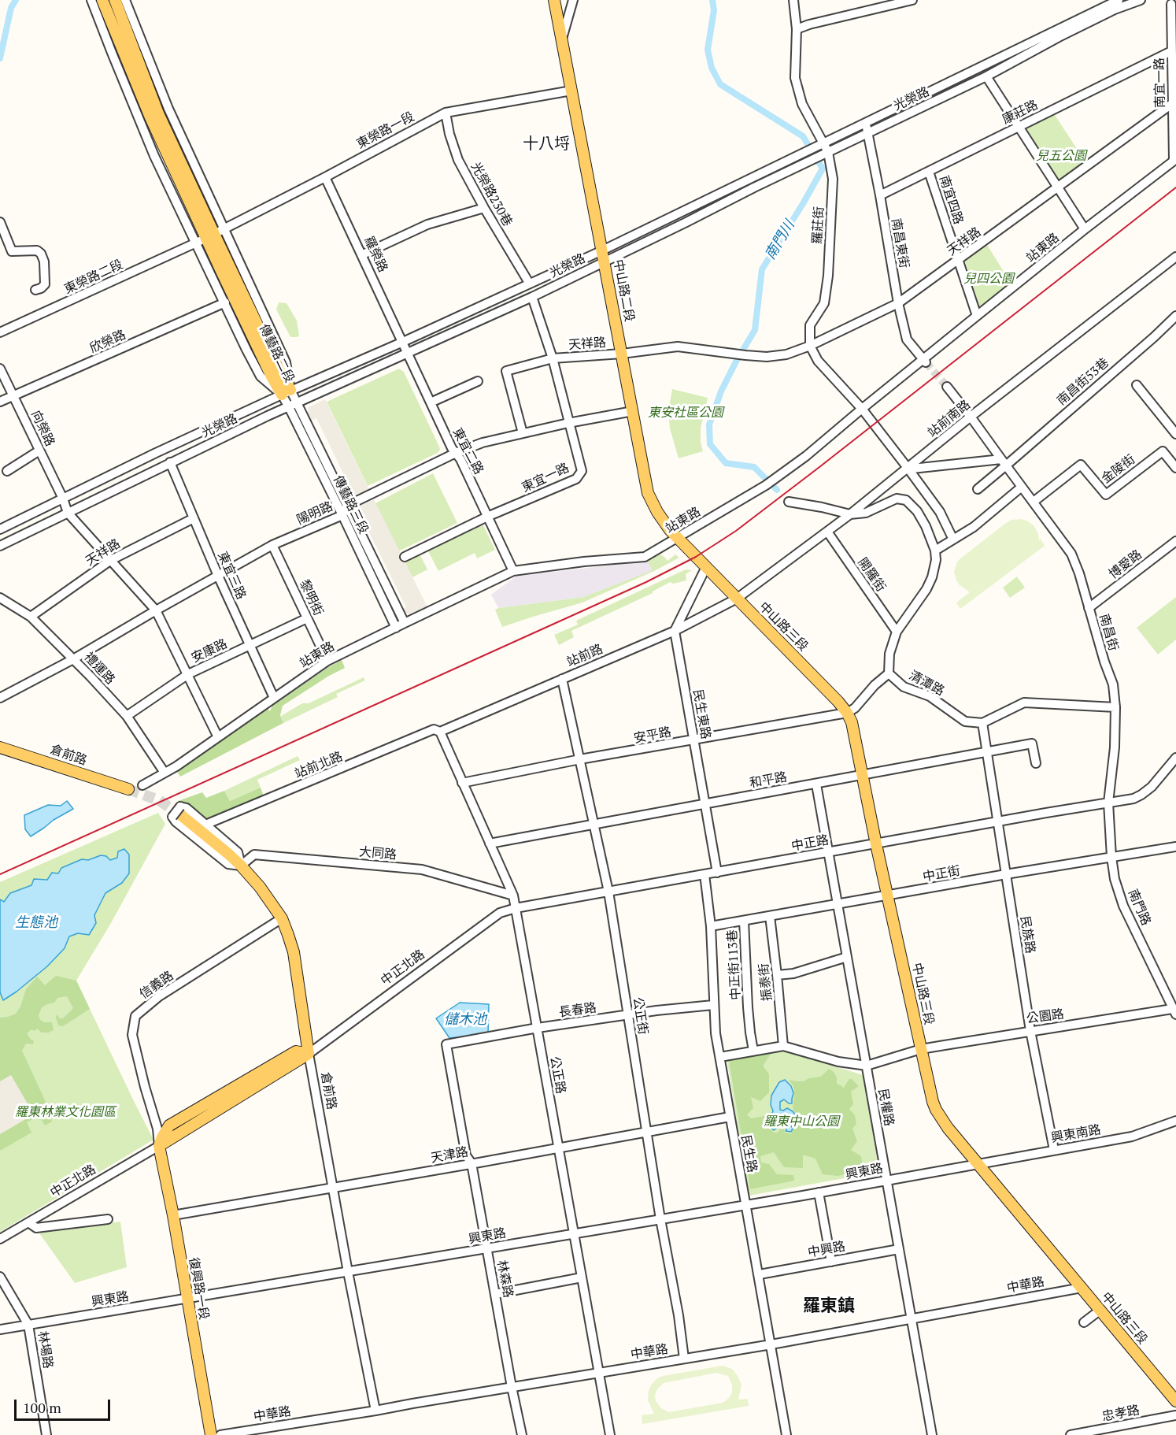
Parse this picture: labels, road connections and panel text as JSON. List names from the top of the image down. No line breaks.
{"streets":{"main road":["中山路二段","傳藝路二段","中山路三段","倉前路","中正北路","復興路一段"],"street":["南宜一路","光榮路","康莊路","東榮路一段","光榮路230巷","南宜四路","羅莊街","天祥路","南昌東街","站東路","羅榮路","東榮路二段","欣榮路","南昌街53巷","站前南路","向榮路","東宜二路","金陵街","東宜一路","傳藝路三段","陽明路","博愛路","開羅街","東宜三路","黎明街","南昌街","安康路","站前路","禮運路","清潭路","民生東路","安平路","站前北路","和平路","中正路","大同路","中正街","南門路","民族路","中正街113巷","振泰街","信義路","長春路","公正街","公園路","公正路","民權路","興東南路","民生路","天津路","興東路","中興路","林森路","中華路","林場路","忠孝路"]},"crossings":[["南宜一路","康莊路"],["南宜一路","天祥路"],["南宜一路","站東路"],["光榮路","光榮路230巷"],["光榮路","羅莊街"],["光榮路","南昌東街"],["光榮路","羅榮路"],["光榮路","中山路二段"],["光榮路","傳藝路二段"],["光榮路","向榮路"],["光榮路","東宜二路"],["光榮路","東宜一路"],["光榮路","傳藝路三段"],["光榮路","東宜三路"],["康莊路","南宜四路"],["康莊路","南昌東街"],["東榮路一段","光榮路230巷"],["東榮路一段","羅榮路"],["東榮路一段","東榮路二段"],["東榮路一段","中山路二段"],["東榮路一段","傳藝路二段"],["南宜四路","天祥路"],["南宜四路","站東路"],["羅莊街","天祥路"],["天祥路","南昌東街"],["天祥路","中山路二段"],["天祥路","東宜一路"],["天祥路","陽明路"],["天祥路","東宜三路"],["天祥路","禮運路"],["南昌東街","站東路"],["站東路","中山路二段"],["站東路","東宜二路"],["站東路","傳藝路三段"],["站東路","東宜三路"],["站東路","黎明街"],["站東路","禮運路"],["羅榮路","東宜二路"],["東榮路二段","傳藝路二段"],["中山路二段","陽明路"],["中山路二段","中山路三段"],["欣榮路","傳藝路二段"],["欣榮路","向榮路"],["傳藝路二段","傳藝路三段"],["南昌街53巷","南昌街"],["站前南路","開羅街"],["站前南路","中山路三段"],["站前南路","南昌街"],["站前南路","站前路"],["東宜二路","東宜一路"],["東宜二路","陽明路"],["金陵街","南昌街"],["東宜一路","陽明路"],["傳藝路三段","陽明路"],["陽明路","東宜三路"],["陽明路","黎明街"],["陽明路","禮運路"],["博愛路","南昌街"],["東宜三路","安康路"],["黎明街","安康路"],["中山路三段","站前路"],["中山路三段","安平路"],["中山路三段","和平路"],["中山路三段","中正路"],["中山路三段","中正街"],["中山路三段","公園路"],["中山路三段","興東南路"],["中山路三段","興東路"],["中山路三段","中華路"],["南昌街","中正路"],["南昌街","南門路"],["安康路","禮運路"],["站前路","民生東路"],["站前路","站前北路"],["站前路","公正街"],["站前路","公正路"],["清潭路","民族路"],["民生東路","安平路"],["民生東路","和平路"],["民生東路","中正路"],["安平路","公正街"],["安平路","公正路"],["倉前路","大同路"],["倉前路","中正北路"],["倉前路","信義路"],["倉前路","天津路"],["倉前路","興東路"],["倉前路","中華路"],["站前北路","公正路"],["和平路","民族路"],["和平路","公正街"],["和平路","公正路"],["和平路","民權路"],["中正路","南門路"],["中正路","民族路"],["中正路","中正北路"],["中正路","公正街"],["中正路","公正路"],["中正路","民權路"],["中正路","民生路"],["大同路","公正路"],["中正街","南門路"],["中正街","民族路"],["中正街","中正街113巷"],["中正街","振泰街"],["中正街","民權路"],["中正街","民生路"],["南門路","公園路"],["民族路","公園路"],["民族路","興東南路"],["中正北路","信義路"],["中正北路","公正路"],["中正北路","復興路一段"],["信義路","復興路一段"],["長春路","公正街"],["長春路","公正路"],["長春路","民生路"],["長春路","林森路"],["公正街","天津路"],["公正街","興東路"],["公正街","中華路"],["公園路","民權路"],["公正路","天津路"],["公正路","興東路"],["公正路","中華路"],["民權路","興東路"],["民權路","中興路"],["民權路","中華路"],["興東南路","興東路"],["民生路","天津路"],["民生路","興東路"],["民生路","中興路"],["民生路","中華路"],["天津路","林森路"],["天津路","復興路一段"],["興東路","林森路"],["興東路","復興路一段"],["興東路","林場路"],["林森路","中華路"]],"districts":["十八埒","羅東鎮"],"water":["南門川","生態池","儲木池"],"parks":["兒五公園","兒四公園","東安社區公園","羅東林業文化園區","羅東中山公園"],"scale_bar":"100 m"}
